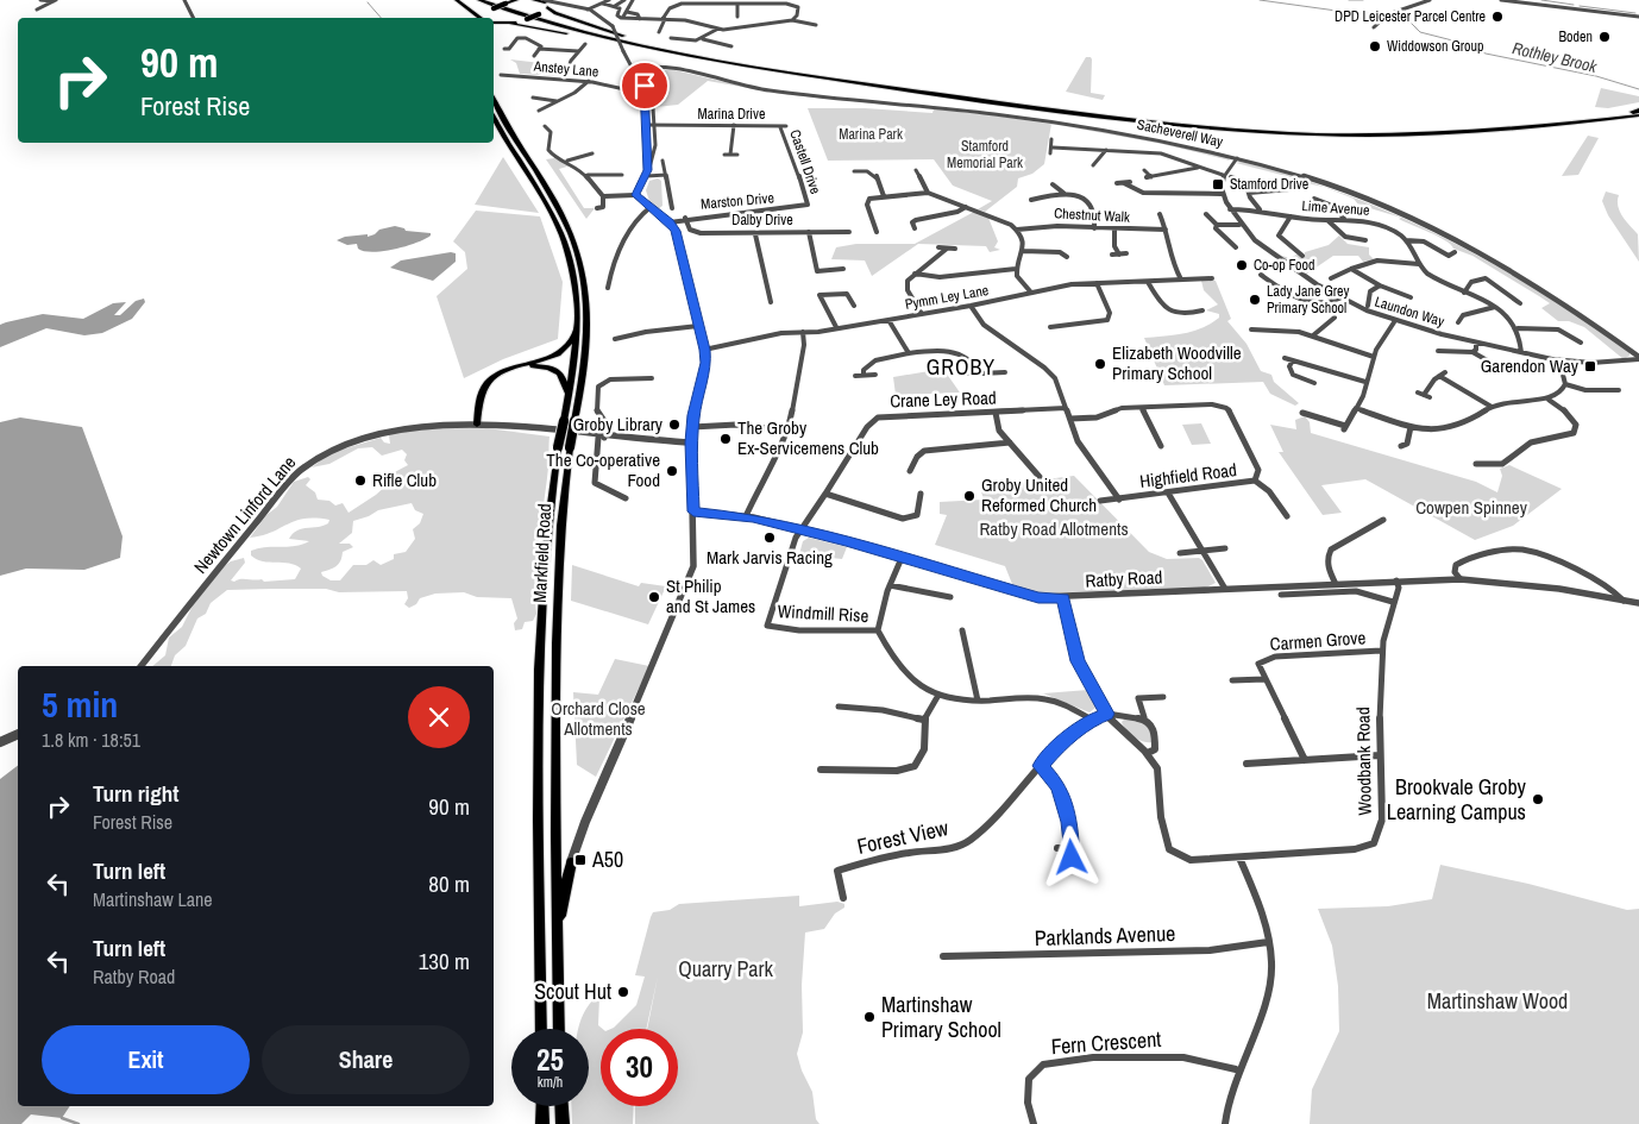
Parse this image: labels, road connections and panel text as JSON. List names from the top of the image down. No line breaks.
{"streets":{"highway":["Markfield Road"],"street":["Anstey Lane","Marina Drive","Sacheverell Way","Castell Drive","Marston Drive","Lime Avenue","Chestnut Walk","Dalby Drive","Pymm Ley Lane","Laundon Way","Crane Ley Road","Highfield Road","Newtown Linford Lane","Ratby Road","Windmill Rise","Carmen Grove","Woodbank Road","Forest View","Parklands Avenue","Fern Crescent"]},"crossings":[["Marina Drive","Castell Drive"],["Sacheverell Way","Laundon Way"],["Castell Drive","Marston Drive"],["Marston Drive","Dalby Drive"],["Lime Avenue","Laundon Way"],["Ratby Road","Windmill Rise"],["Ratby Road","Woodbank Road"],["Carmen Grove","Woodbank Road"]],"districts":["GROBY"],"water":["Rothley Brook"],"parks":["Marina Park","Stamford Memorial Park","Cowpen Spinney","Ratby Road Allotments","Orchard Close Allotments","Quarry Park","Martinshaw Wood"],"places":{"other":["DPD Leicester Parcel Centre","Boden","Widdowson Group","Co-op Food","Lady Jane Grey Primary School","Elizabeth Woodville Primary School","Groby Library","The Groby Ex-Servicemens Club","The Co-operative Food","Rifle Club","Groby United Reformed Church","Mark Jarvis Racing","St Philip and St James","Brookvale Groby Learning Campus","Scout Hut","Martinshaw Primary School"],"transit":["Stamford Drive","Garendon Way","A50"]},"page":{"turn":["90 m","Forest Rise"],"heading":["5 min","1.8 km · 18:51"],"list":[{"name":"Turn right","note":"Forest Rise","value":"90 m"},{"name":"Turn left","note":"Martinshaw Lane","value":"80 m"},{"name":"Turn left","note":"Ratby Road","value":"130 m"}],"buttons":["Exit","Share"],"speed":"25 km/h","limit":"30"}}
